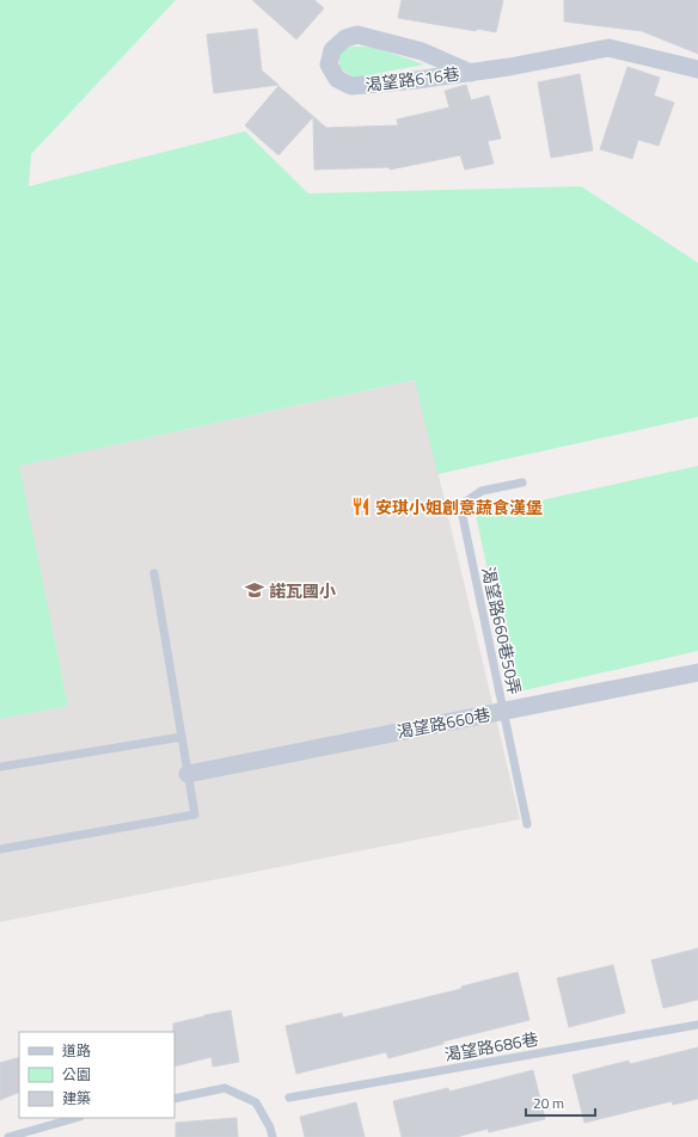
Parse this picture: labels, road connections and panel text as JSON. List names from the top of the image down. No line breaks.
{"streets":{"street":["渴望路616巷","渴望路660巷"],"lane":["渴望路660巷50弄","渴望路686巷"]},"crossings":[["渴望路660巷50弄","渴望路660巷"]],"places":{"restaurant":["安琪小姐創意蔬食漢堡"],"school or university":["諾瓦國小"]},"legend":["道路","公園","建築"],"scale_bar":"20 m"}
